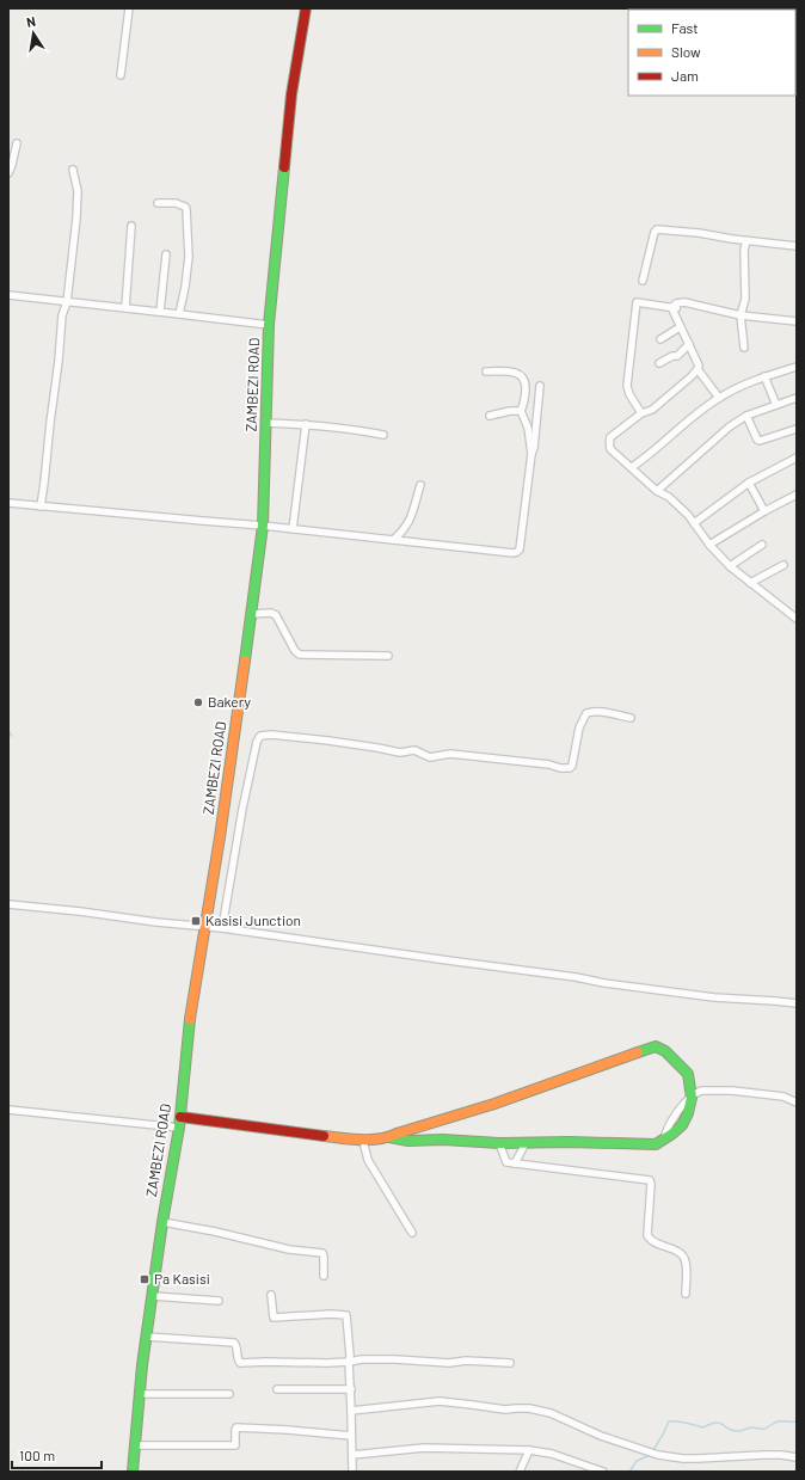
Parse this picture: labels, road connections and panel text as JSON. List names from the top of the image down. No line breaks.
{"streets":{"main road":["ZAMBEZI ROAD"]},"places":{"other":["Bakery"],"transit":["Kasisi Junction","Pa Kasisi"]},"legend":["Fast","Slow","Jam"],"scale_bar":"100 m","north":"top"}
